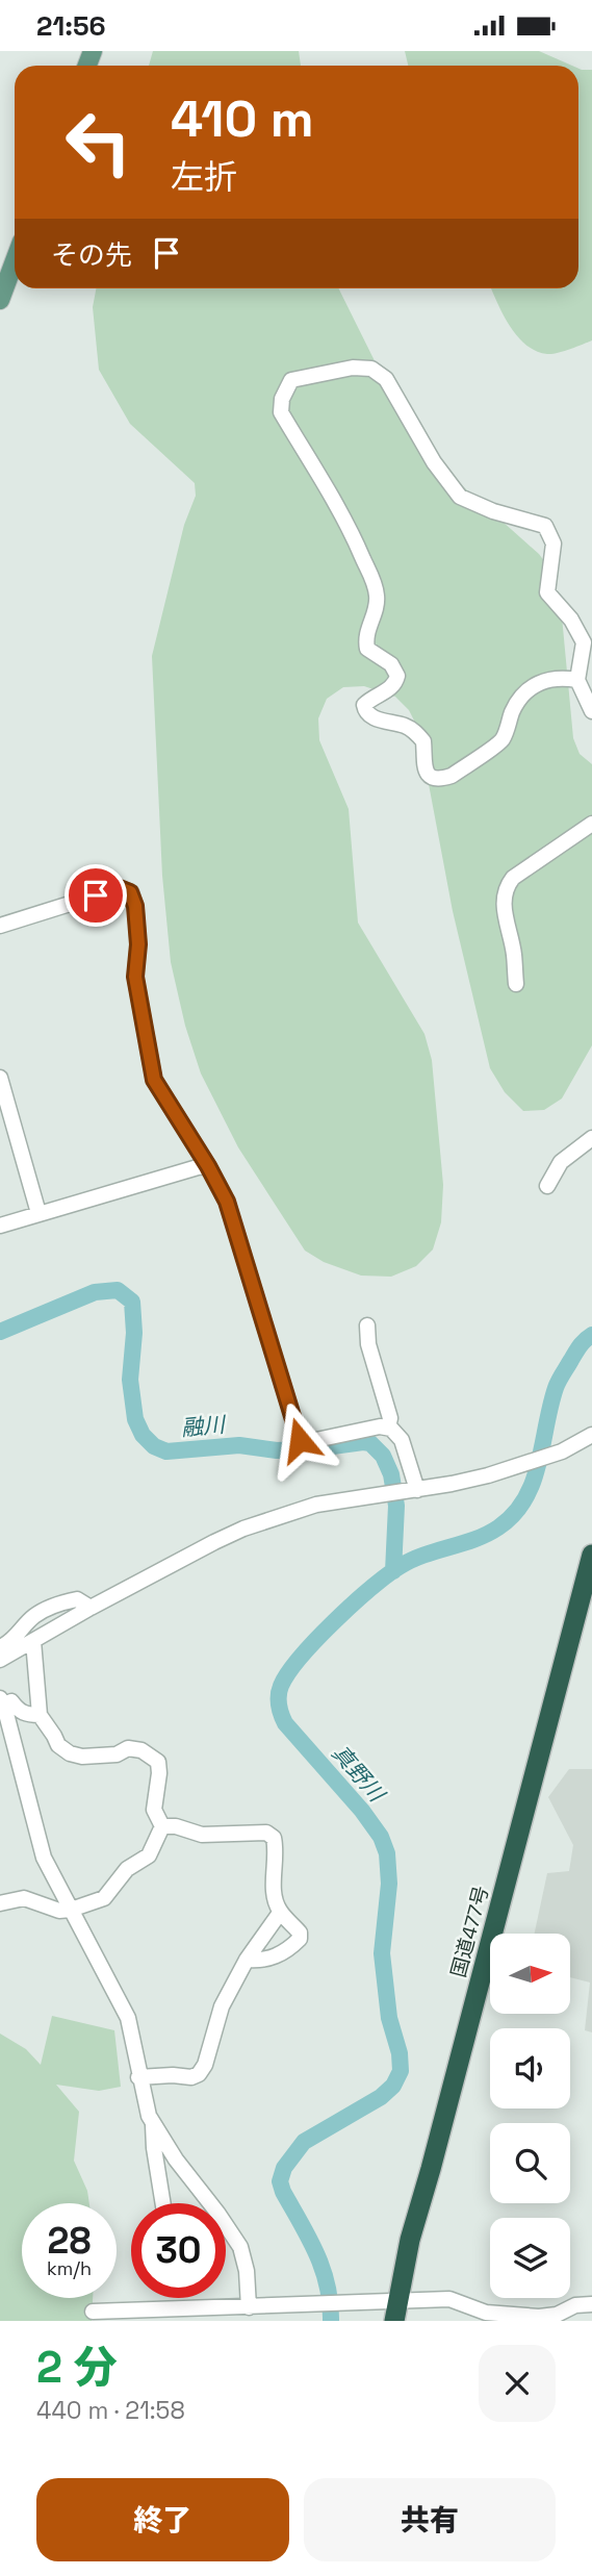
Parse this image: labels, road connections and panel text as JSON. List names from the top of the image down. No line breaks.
{"streets":{"highway":["国道477号"]},"water":["融川","真野川"],"north":"right","page":{"status":"21:56","turn":["410 m","左折"],"then":"その先","speed":"28 km/h","limit":"30","heading":["2 分","440 m · 21:58"],"buttons":["終了","共有"]}}
